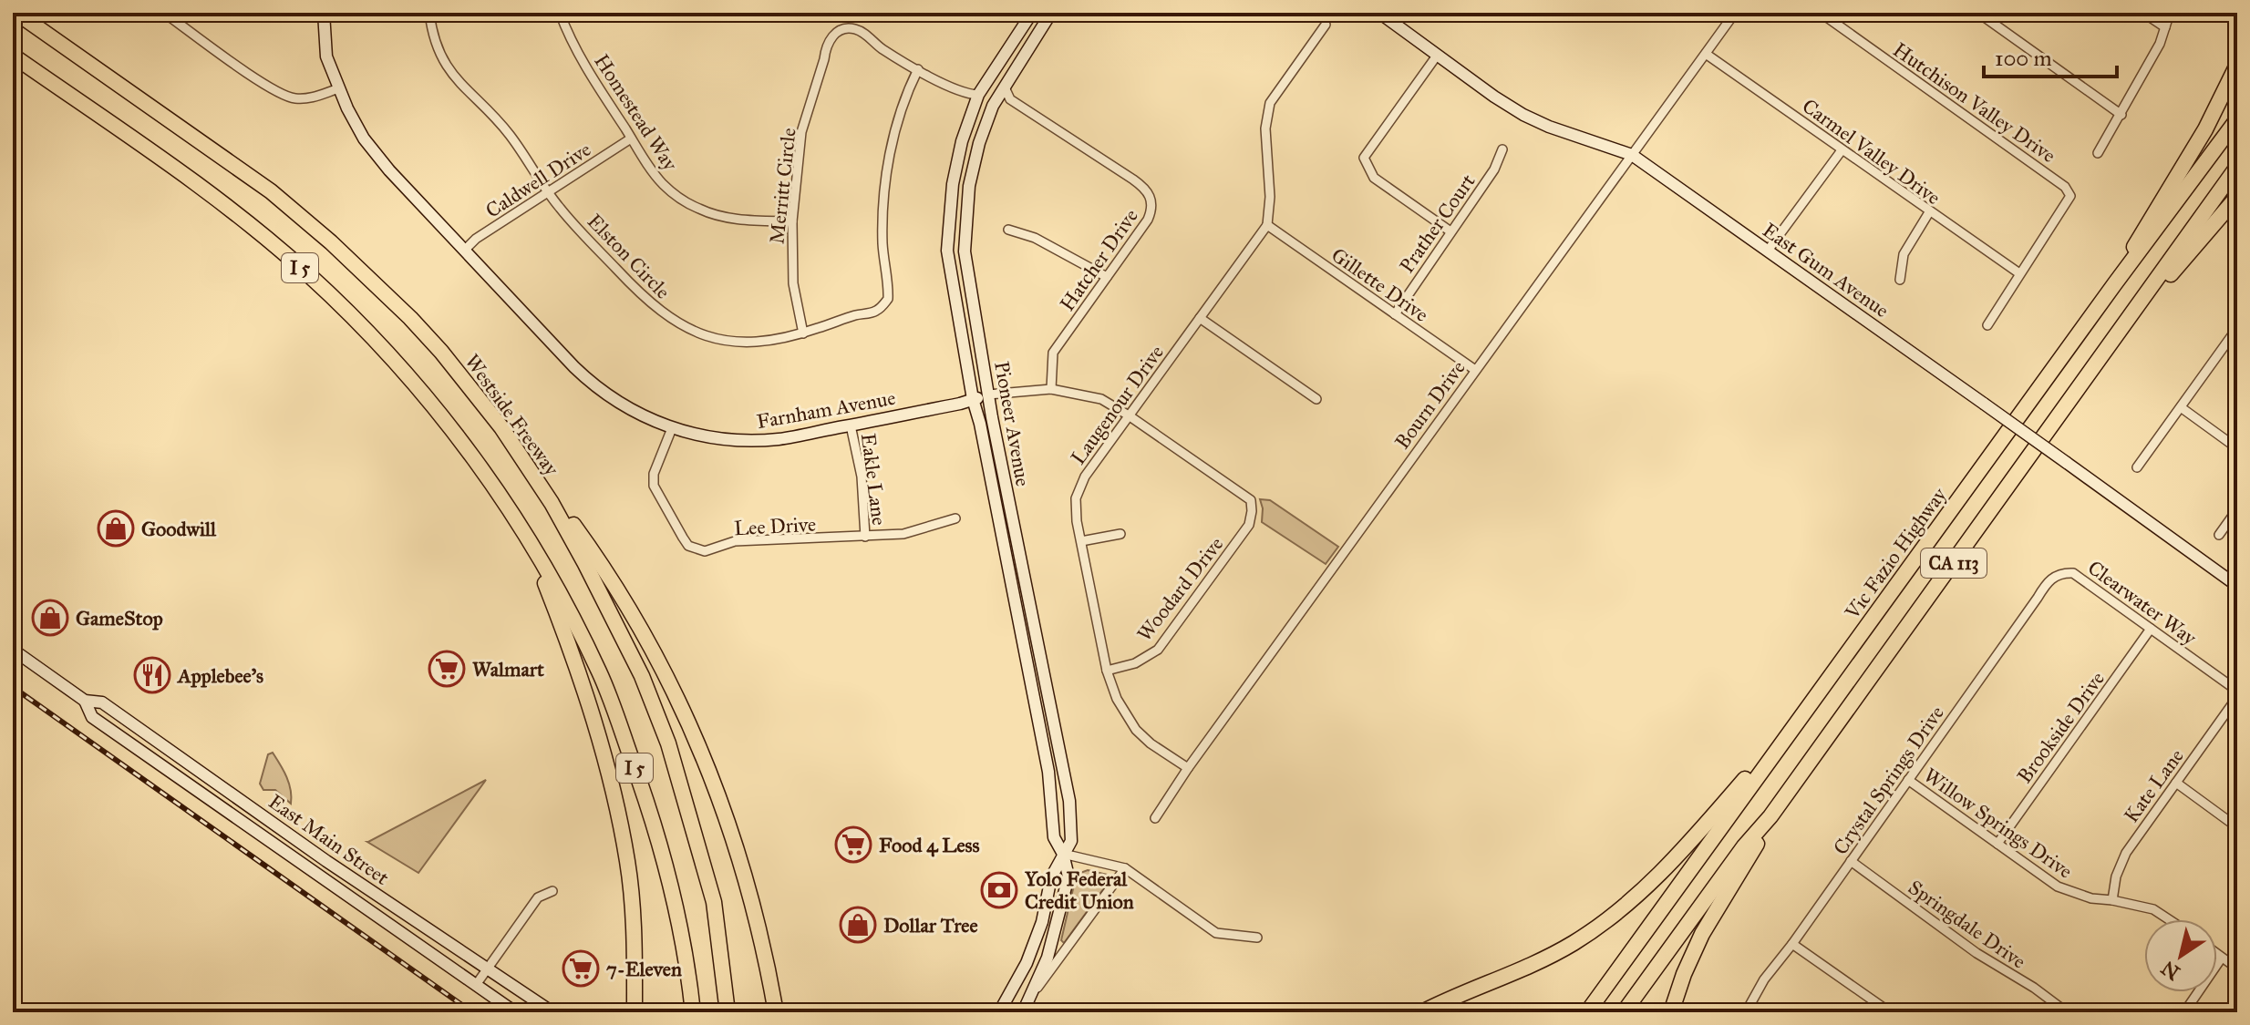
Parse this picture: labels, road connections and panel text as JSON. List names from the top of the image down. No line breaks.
{"streets":{"highway":["I 5","Westside Freeway","Vic Fazio Highway","CA 113"],"main road":["East Gum Avenue","Farnham Avenue","Pioneer Avenue","East Main Street"],"street":["Hutchison Valley Drive","Homestead Way","Carmel Valley Drive","Caldwell Drive","Merritt Circle","Prather Court","Elston Circle","Hatcher Drive","Gillette Drive","Laugenour Drive","Bourn Drive","Eakle Lane","Lee Drive","Woodard Drive","Clearwater Way","Brookside Drive","Crystal Springs Drive","Kate Lane","Willow Springs Drive","Springdale Drive"]},"crossings":[["Hutchison Valley Drive","Carmel Valley Drive"],["Homestead Way","Caldwell Drive"],["Homestead Way","Merritt Circle"],["Carmel Valley Drive","Bourn Drive"],["Caldwell Drive","Elston Circle"],["Caldwell Drive","Farnham Avenue"],["Merritt Circle","Elston Circle"],["Merritt Circle","Pioneer Avenue"],["Prather Court","Gillette Drive"],["Hatcher Drive","Farnham Avenue"],["Hatcher Drive","Pioneer Avenue"],["East Gum Avenue","Bourn Drive"],["Gillette Drive","Laugenour Drive"],["Gillette Drive","Bourn Drive"],["Laugenour Drive","Bourn Drive"],["Laugenour Drive","Farnham Avenue"],["Laugenour Drive","Woodard Drive"],["Farnham Avenue","Pioneer Avenue"],["Farnham Avenue","Eakle Lane"],["Farnham Avenue","Lee Drive"],["Farnham Avenue","Woodard Drive"],["Eakle Lane","Lee Drive"],["Clearwater Way","Brookside Drive"],["Clearwater Way","Crystal Springs Drive"],["Brookside Drive","Willow Springs Drive"],["Crystal Springs Drive","Willow Springs Drive"],["Crystal Springs Drive","Springdale Drive"],["Kate Lane","Willow Springs Drive"]],"places":{"shop":["Goodwill","GameStop","Dollar Tree"],"supermarket":["Walmart","Food 4 Less","7-Eleven"],"restaurant":["Applebee's"],"bank":["Yolo Federal Credit Union"]},"scale_bar":"100 m","north":"bottom left"}
